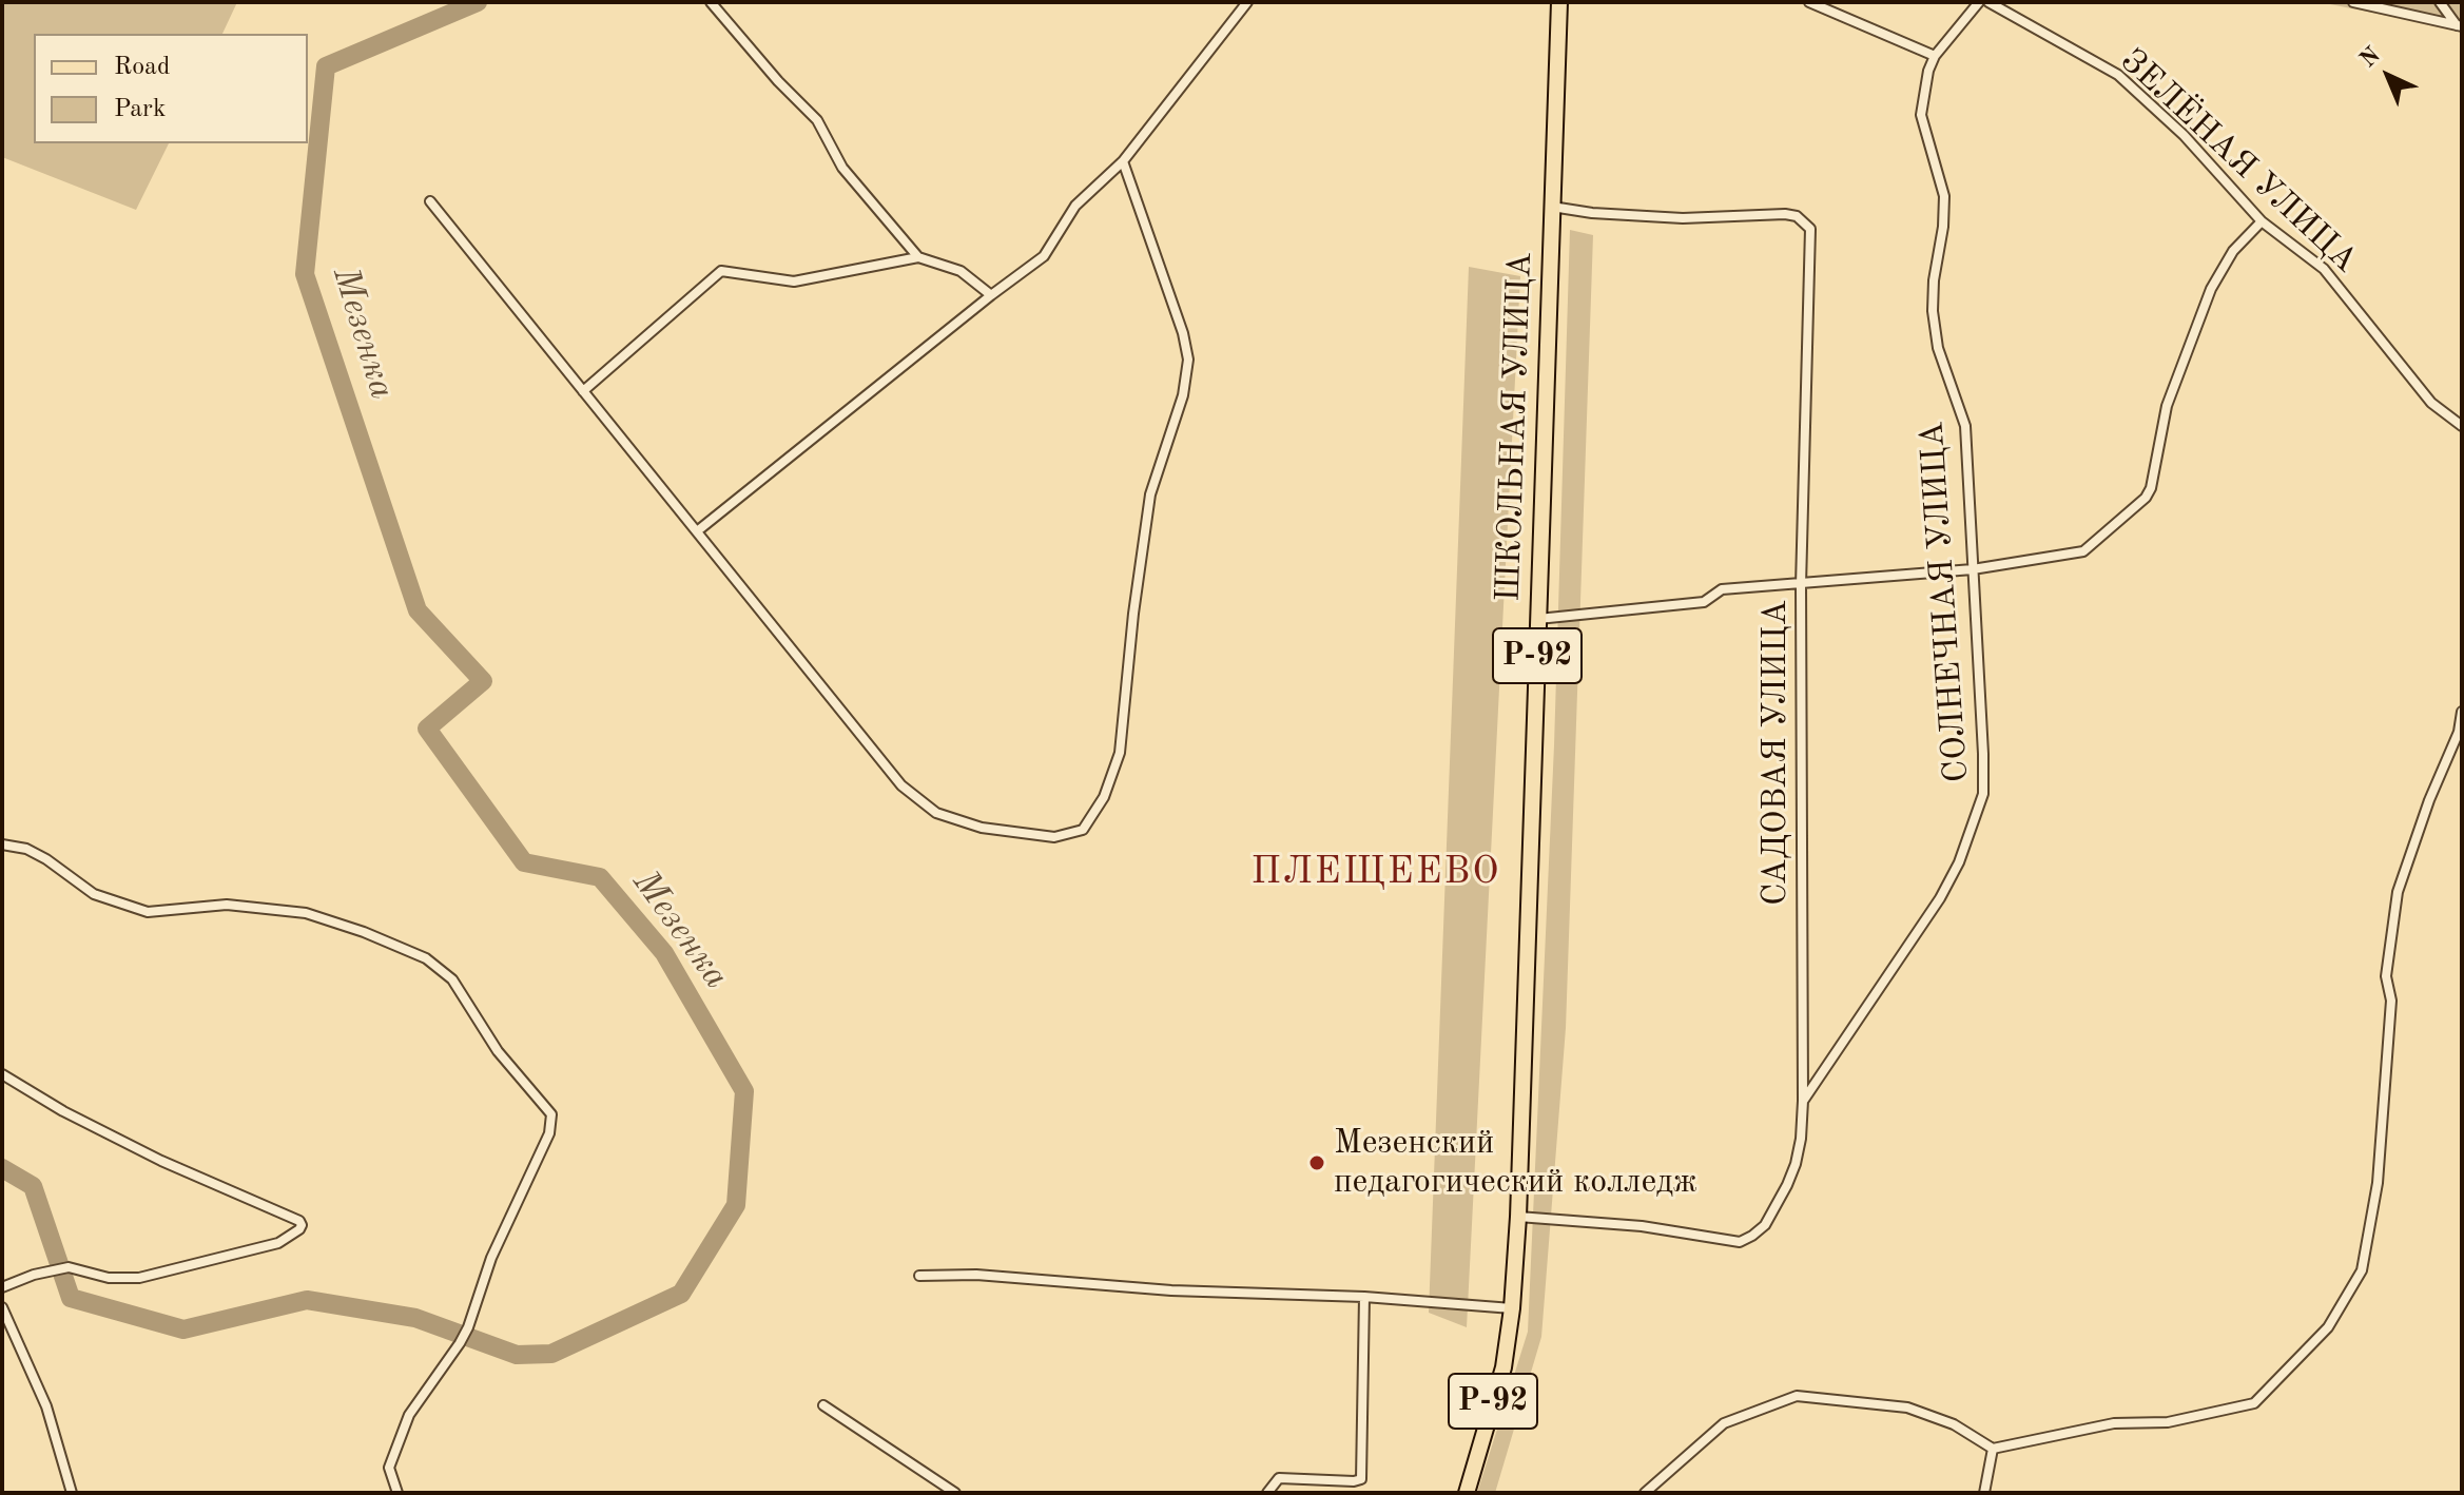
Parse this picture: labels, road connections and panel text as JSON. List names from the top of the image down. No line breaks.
{"streets":{"main road":["ШКОЛЬНАЯ УЛИЦА","Р-92"],"street":["ЗЕЛЁНАЯ УЛИЦА","СОЛНЕЧНАЯ УЛИЦА","САДОВАЯ УЛИЦА"]},"crossings":[["ШКОЛЬНАЯ УЛИЦА","Р-92"],["ШКОЛЬНАЯ УЛИЦА","САДОВАЯ УЛИЦА"],["СОЛНЕЧНАЯ УЛИЦА","САДОВАЯ УЛИЦА"]],"districts":["ПЛЕЩЕЕВО"],"water":["Мезенка"],"places":["Мезенский педагогический колледж"],"legend":["Road","Park"],"north":"top left"}
